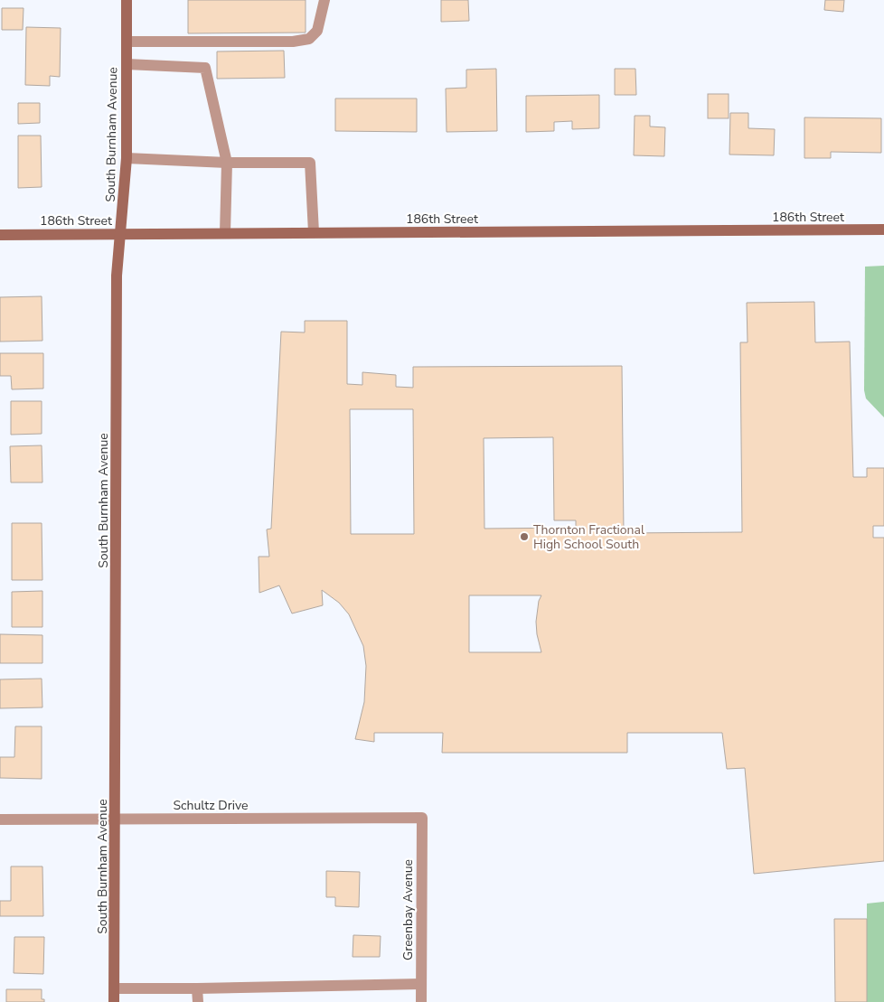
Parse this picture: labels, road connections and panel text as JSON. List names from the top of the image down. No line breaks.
{"streets":{"main road":["South Burnham Avenue","186th Street"],"street":["Schultz Drive","Greenbay Avenue"]},"crossings":[["South Burnham Avenue","186th Street"],["South Burnham Avenue","Schultz Drive"],["Schultz Drive","Greenbay Avenue"]],"places":["Thornton Fractional High School South"]}
